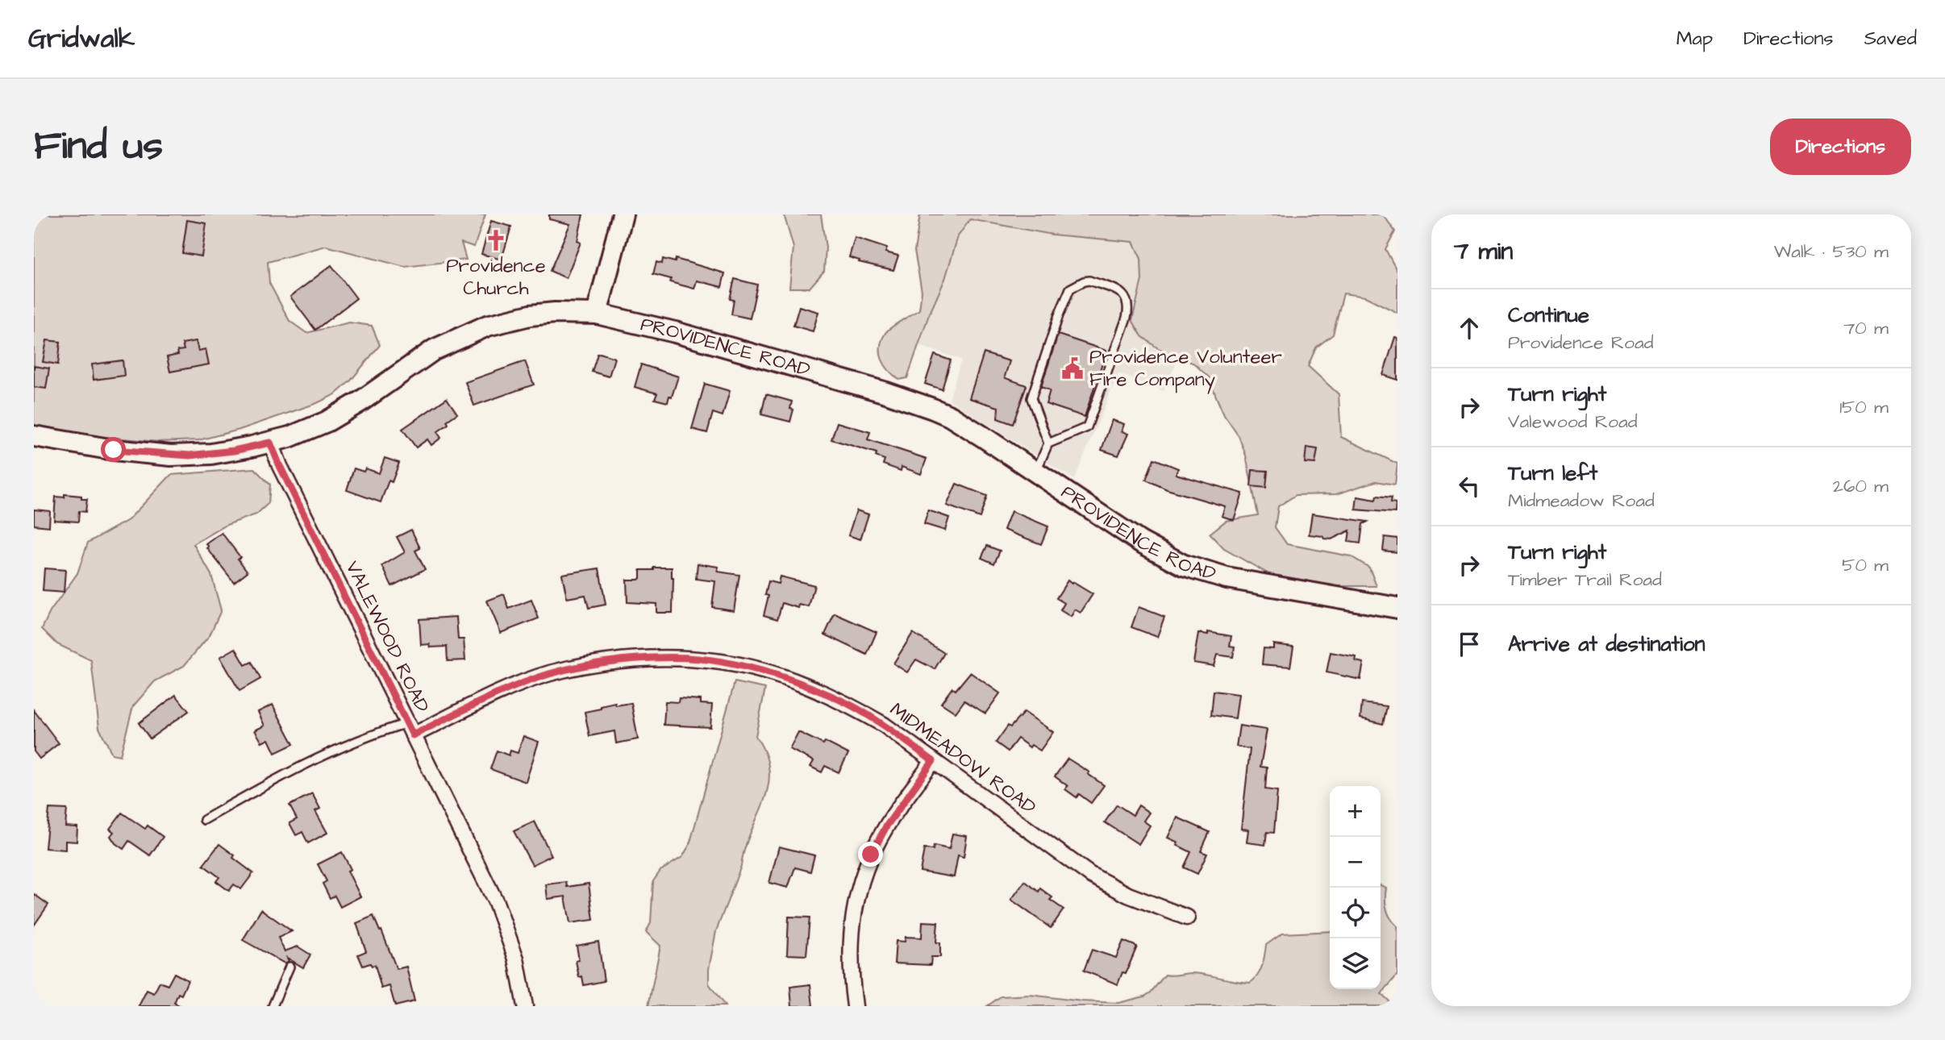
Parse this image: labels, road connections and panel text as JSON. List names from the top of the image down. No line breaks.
{"streets":{"street":["PROVIDENCE ROAD","VALEWOOD ROAD","MIDMEADOW ROAD"]},"crossings":[["PROVIDENCE ROAD","VALEWOOD ROAD"],["VALEWOOD ROAD","MIDMEADOW ROAD"]],"places":{"church":["Providence Church"],"public building":["Providence Volunteer Fire Company"]},"page":{"header":"Gridwalk","nav":["Map","Directions","Saved"],"buttons":"Directions","title":"Find us","heading":["7 min","Walk · 530 m"],"list":[["Continue","Providence Road","70 m"],["Turn right","Valewood Road","150 m"],["Turn left","Midmeadow Road","260 m"],["Turn right","Timber Trail Road","50 m"],"Arrive at destination"],"map_buttons":["+","−"]}}
